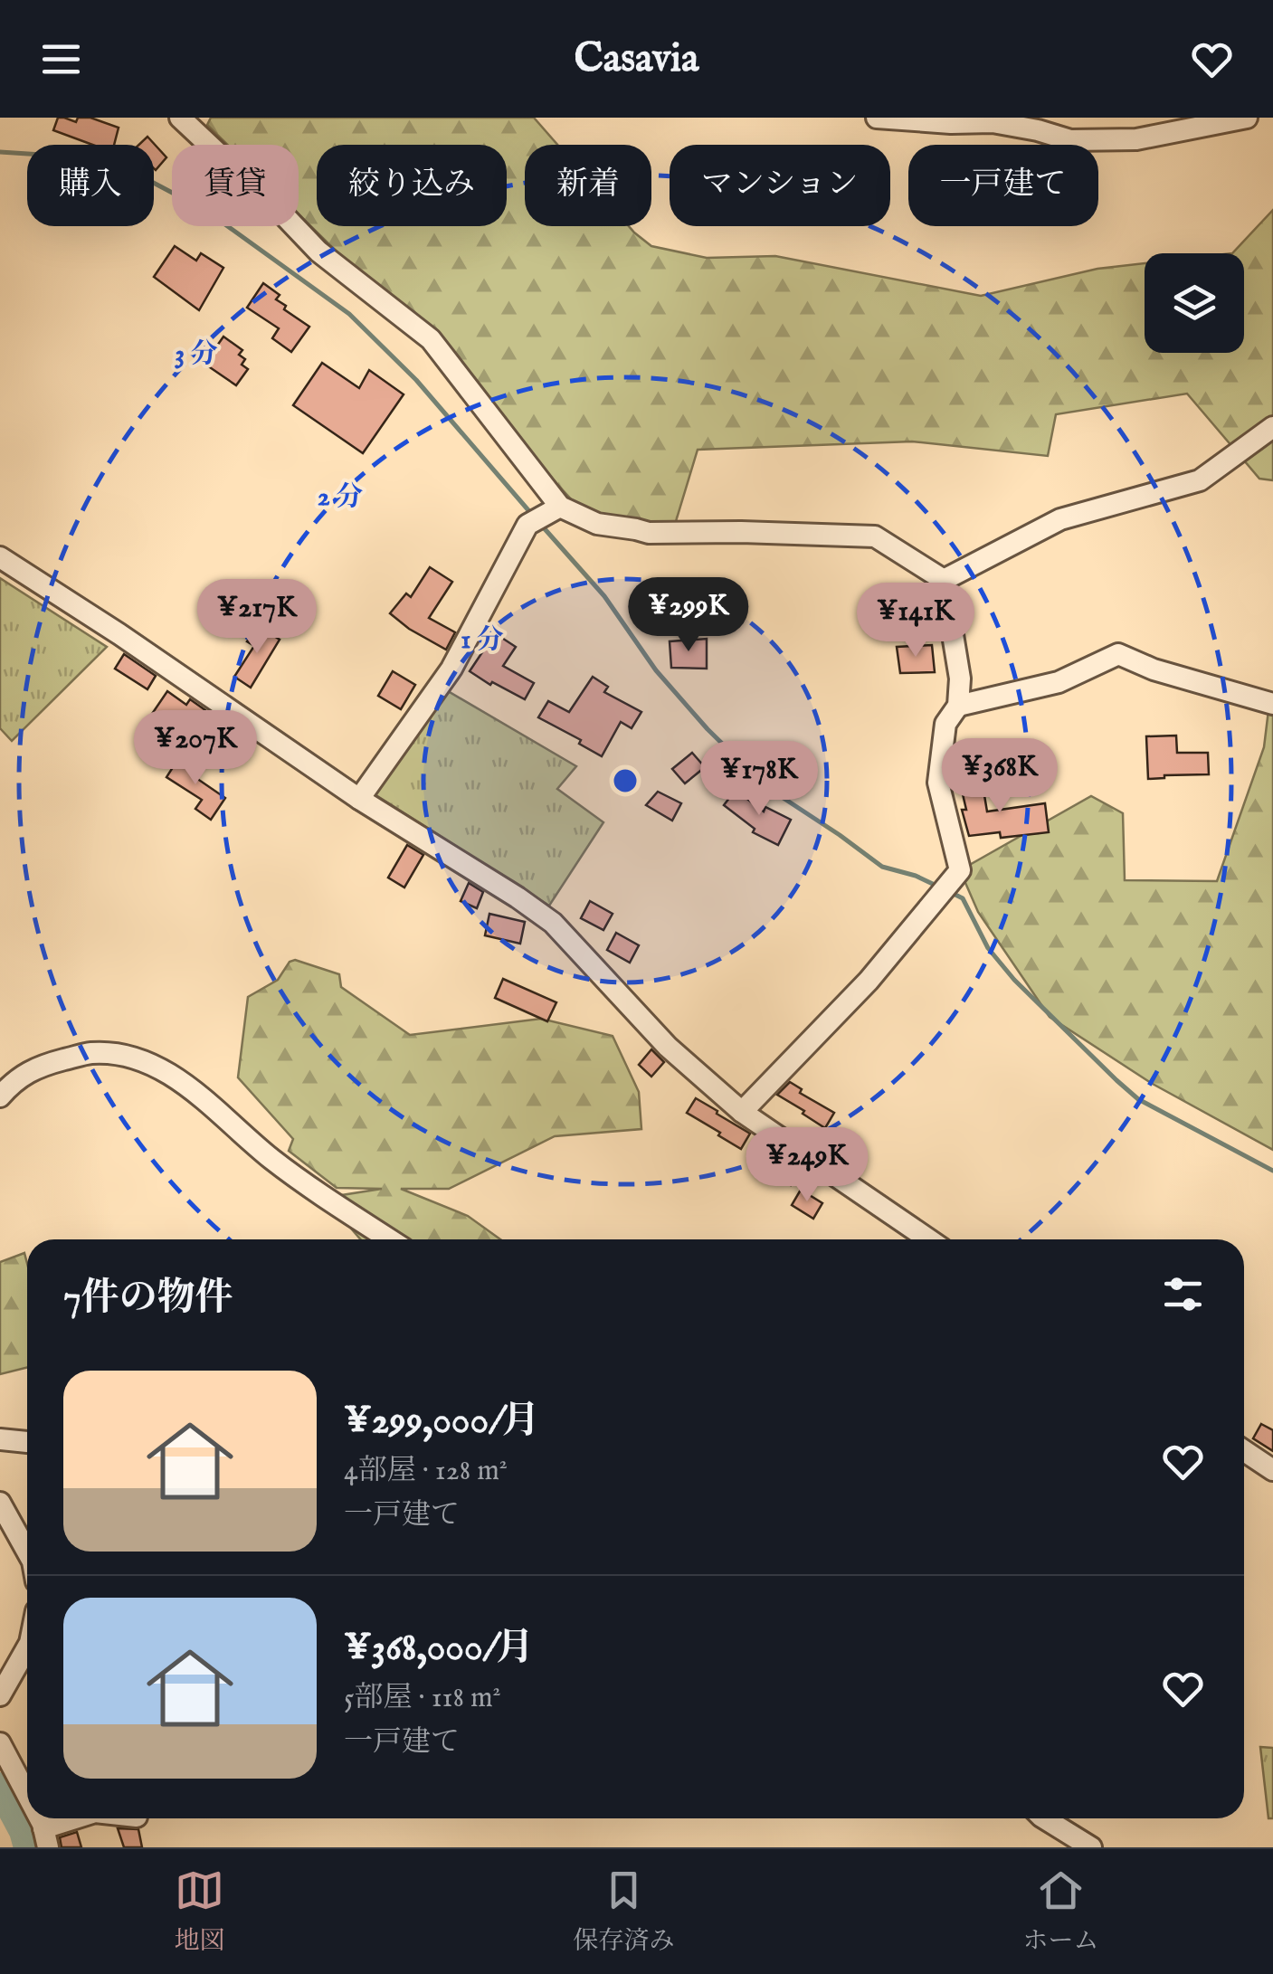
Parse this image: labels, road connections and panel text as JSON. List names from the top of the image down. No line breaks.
{"page":{"header":"Casavia","chip":["購入","賃貸","絞り込み","新着","マンション","一戸建て"],"price":["¥299K","¥217K","¥141K","¥207K","¥368K","¥178K","¥249K"],"heading":"7件の物件","list":[{"name":"¥299,000/月","note":"4部屋 · 128 m² · 一戸建て"},{"name":"¥368,000/月","note":"5部屋 · 118 m² · 一戸建て"}],"tabs":["地図","保存済み","ホーム"]},"rings":["3 分","2 分","1 分"]}
